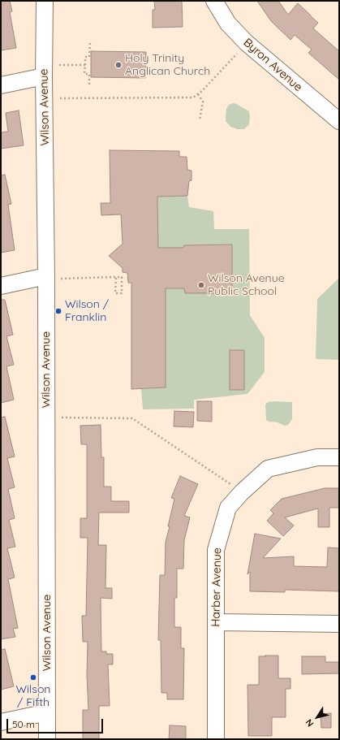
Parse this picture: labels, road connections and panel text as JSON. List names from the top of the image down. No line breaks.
{"streets":{"street":["Byron Avenue","Wilson Avenue","Harber Avenue"]},"places":["Holy Trinity Anglican Church","Wilson Avenue Public School","Wilson / Franklin","Wilson / Fifth"],"scale_bar":"50 m","north":"bottom left"}
